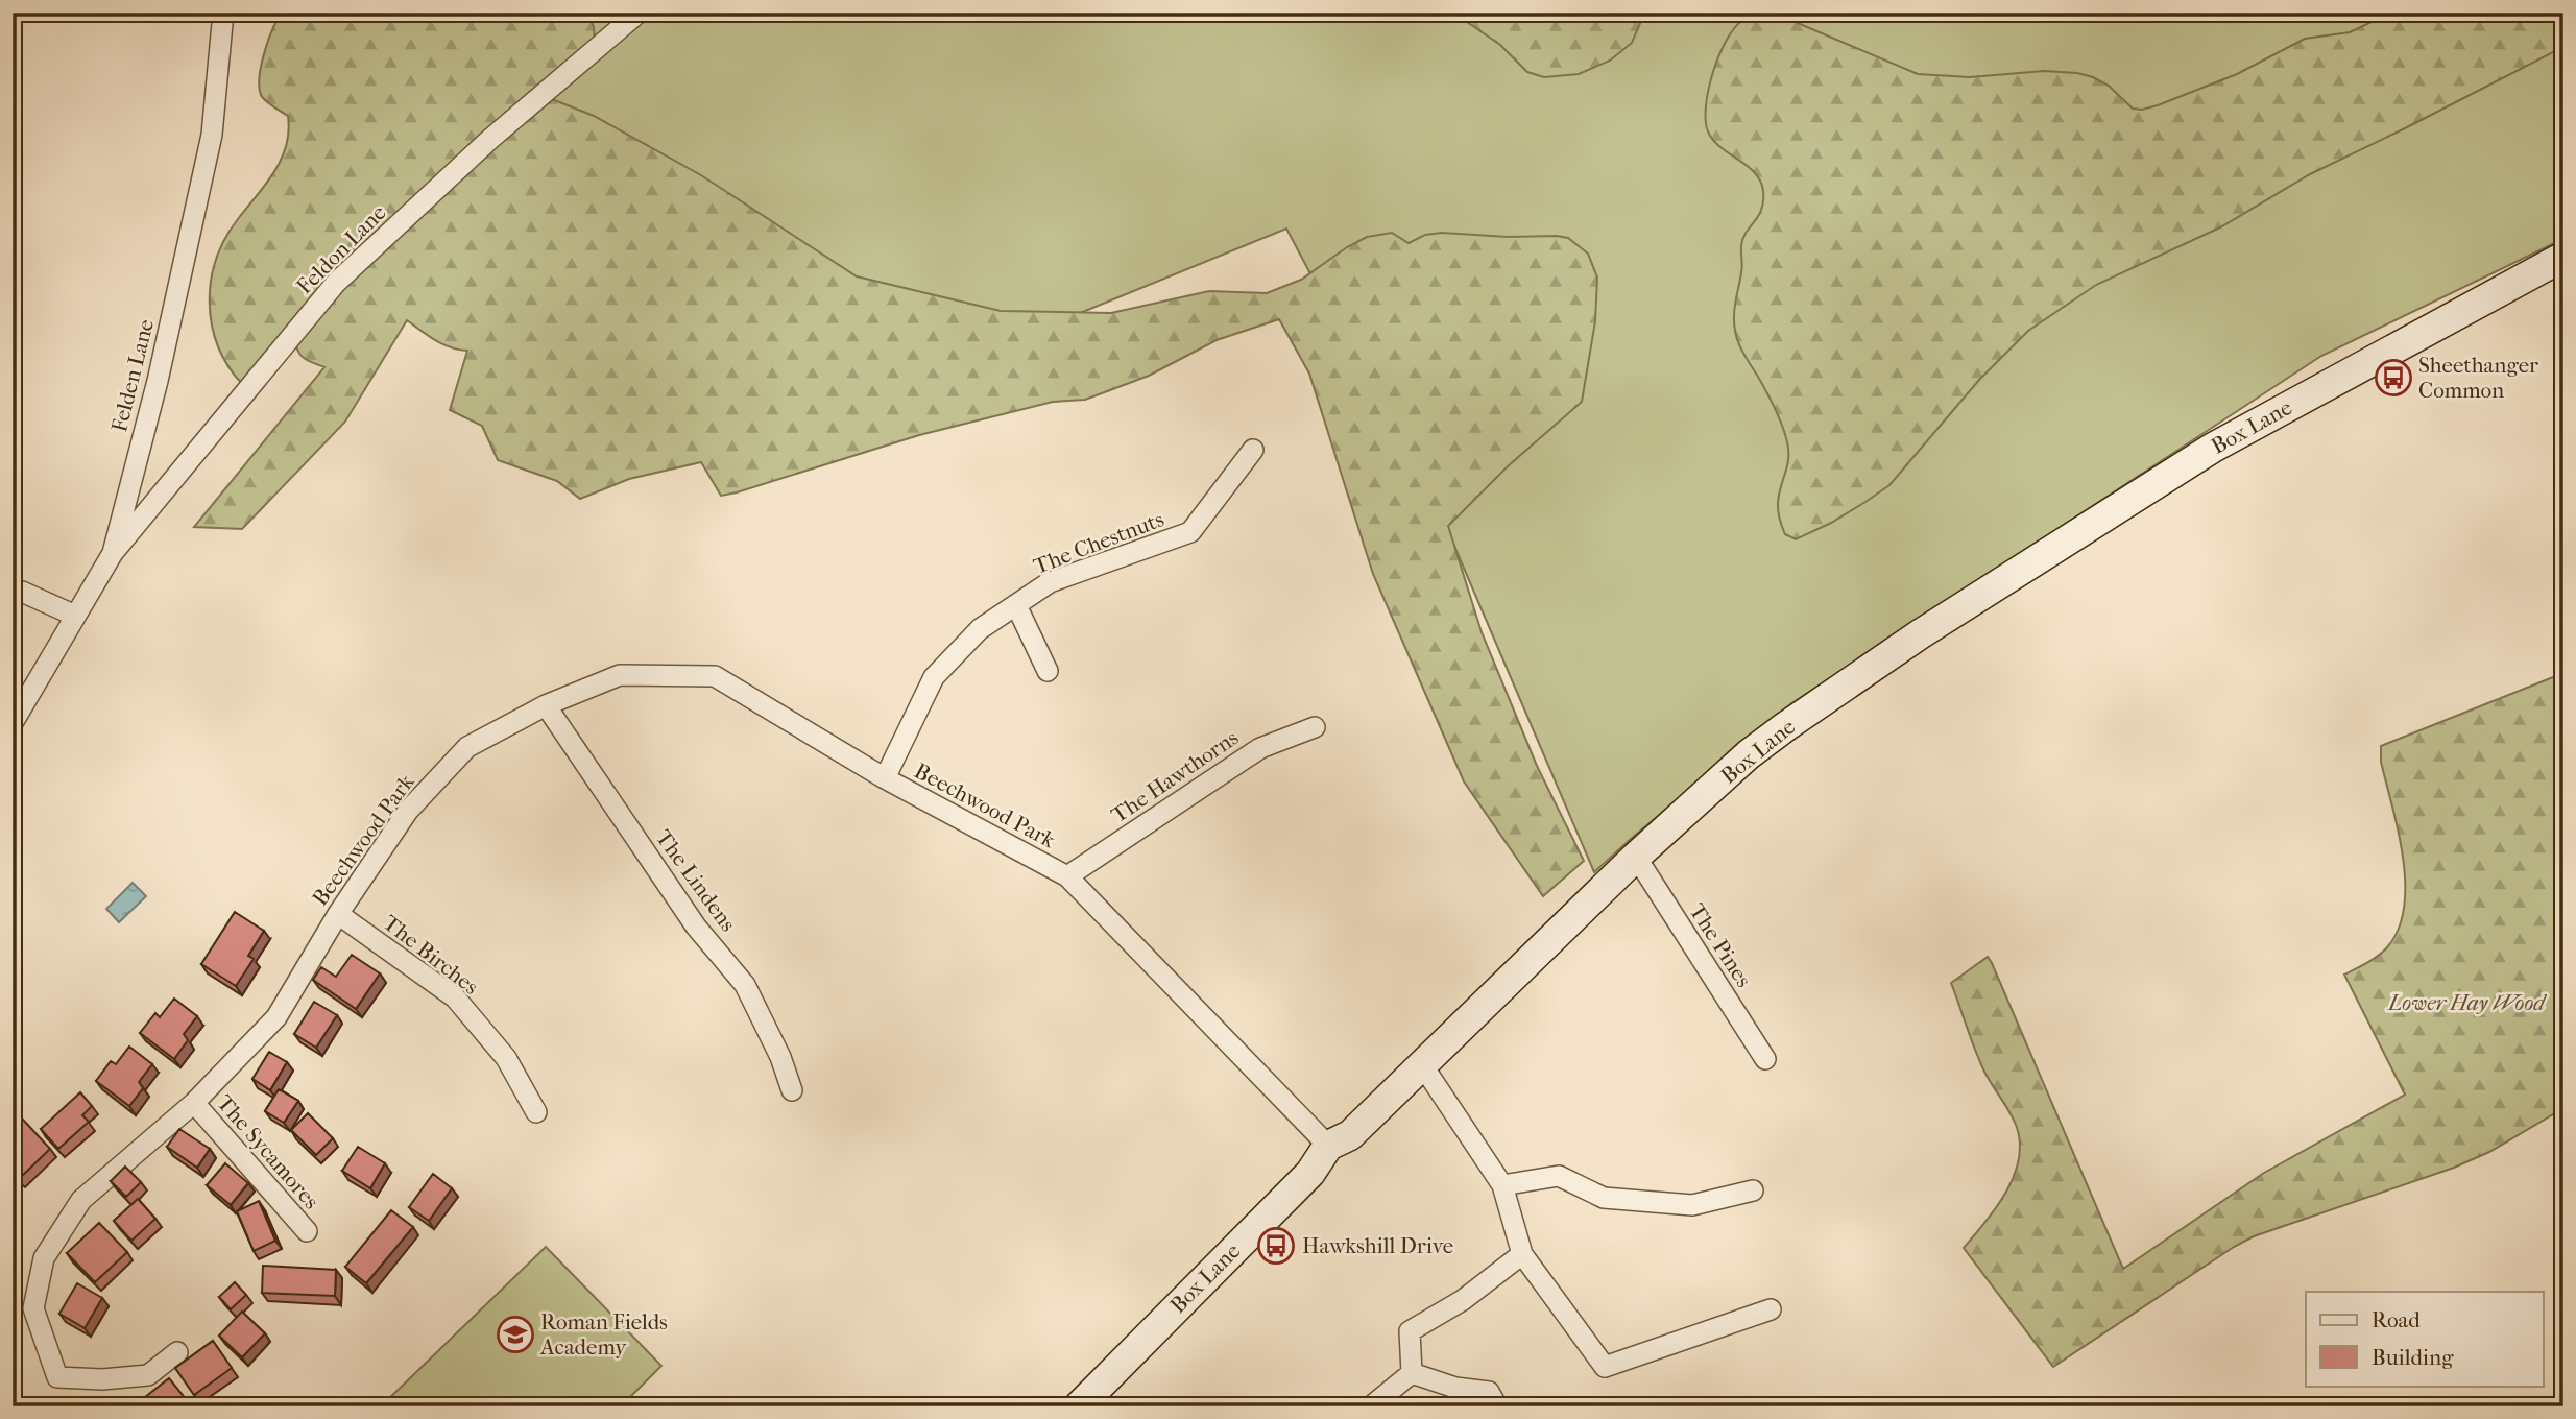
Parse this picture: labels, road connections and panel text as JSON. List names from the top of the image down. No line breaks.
{"streets":{"main road":["Box Lane"],"street":["Feldon Lane","Felden Lane","The Chestnuts","The Hawthorns","Beechwood Park","The Lindens","The Pines","The Birches","The Sycamores"]},"crossings":[["Feldon Lane","Felden Lane"],["Box Lane","Beechwood Park"],["Box Lane","The Pines"],["The Chestnuts","Beechwood Park"],["The Hawthorns","Beechwood Park"],["Beechwood Park","The Lindens"],["Beechwood Park","The Birches"],["Beechwood Park","The Sycamores"]],"parks":["Lower Hay Wood"],"places":{"bus stop":["Sheethanger Common","Hawkshill Drive"],"school or university":["Roman Fields Academy"]},"legend":["Road","Building"]}
